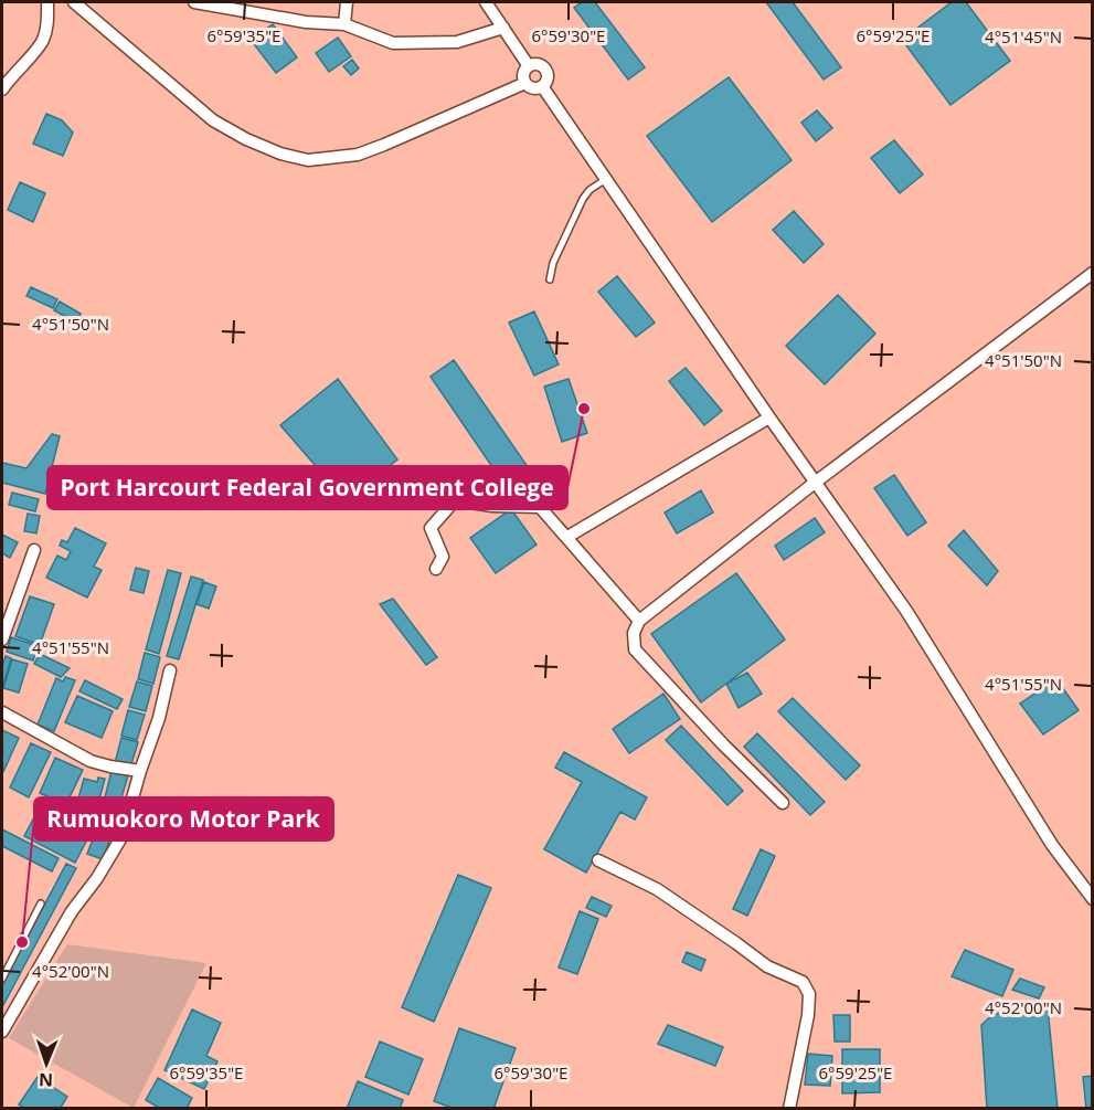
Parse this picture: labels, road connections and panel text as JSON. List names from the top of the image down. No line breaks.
{"places":["Port Harcourt Federal Government College","Rumuokoro Motor Park"],"north":"bottom","coordinates":["6°59'35\"E","6°59'30\"E","6°59'25\"E","4°51'45\"N","4°51'50\"N","4°51'55\"N","4°52'00\"N"]}
